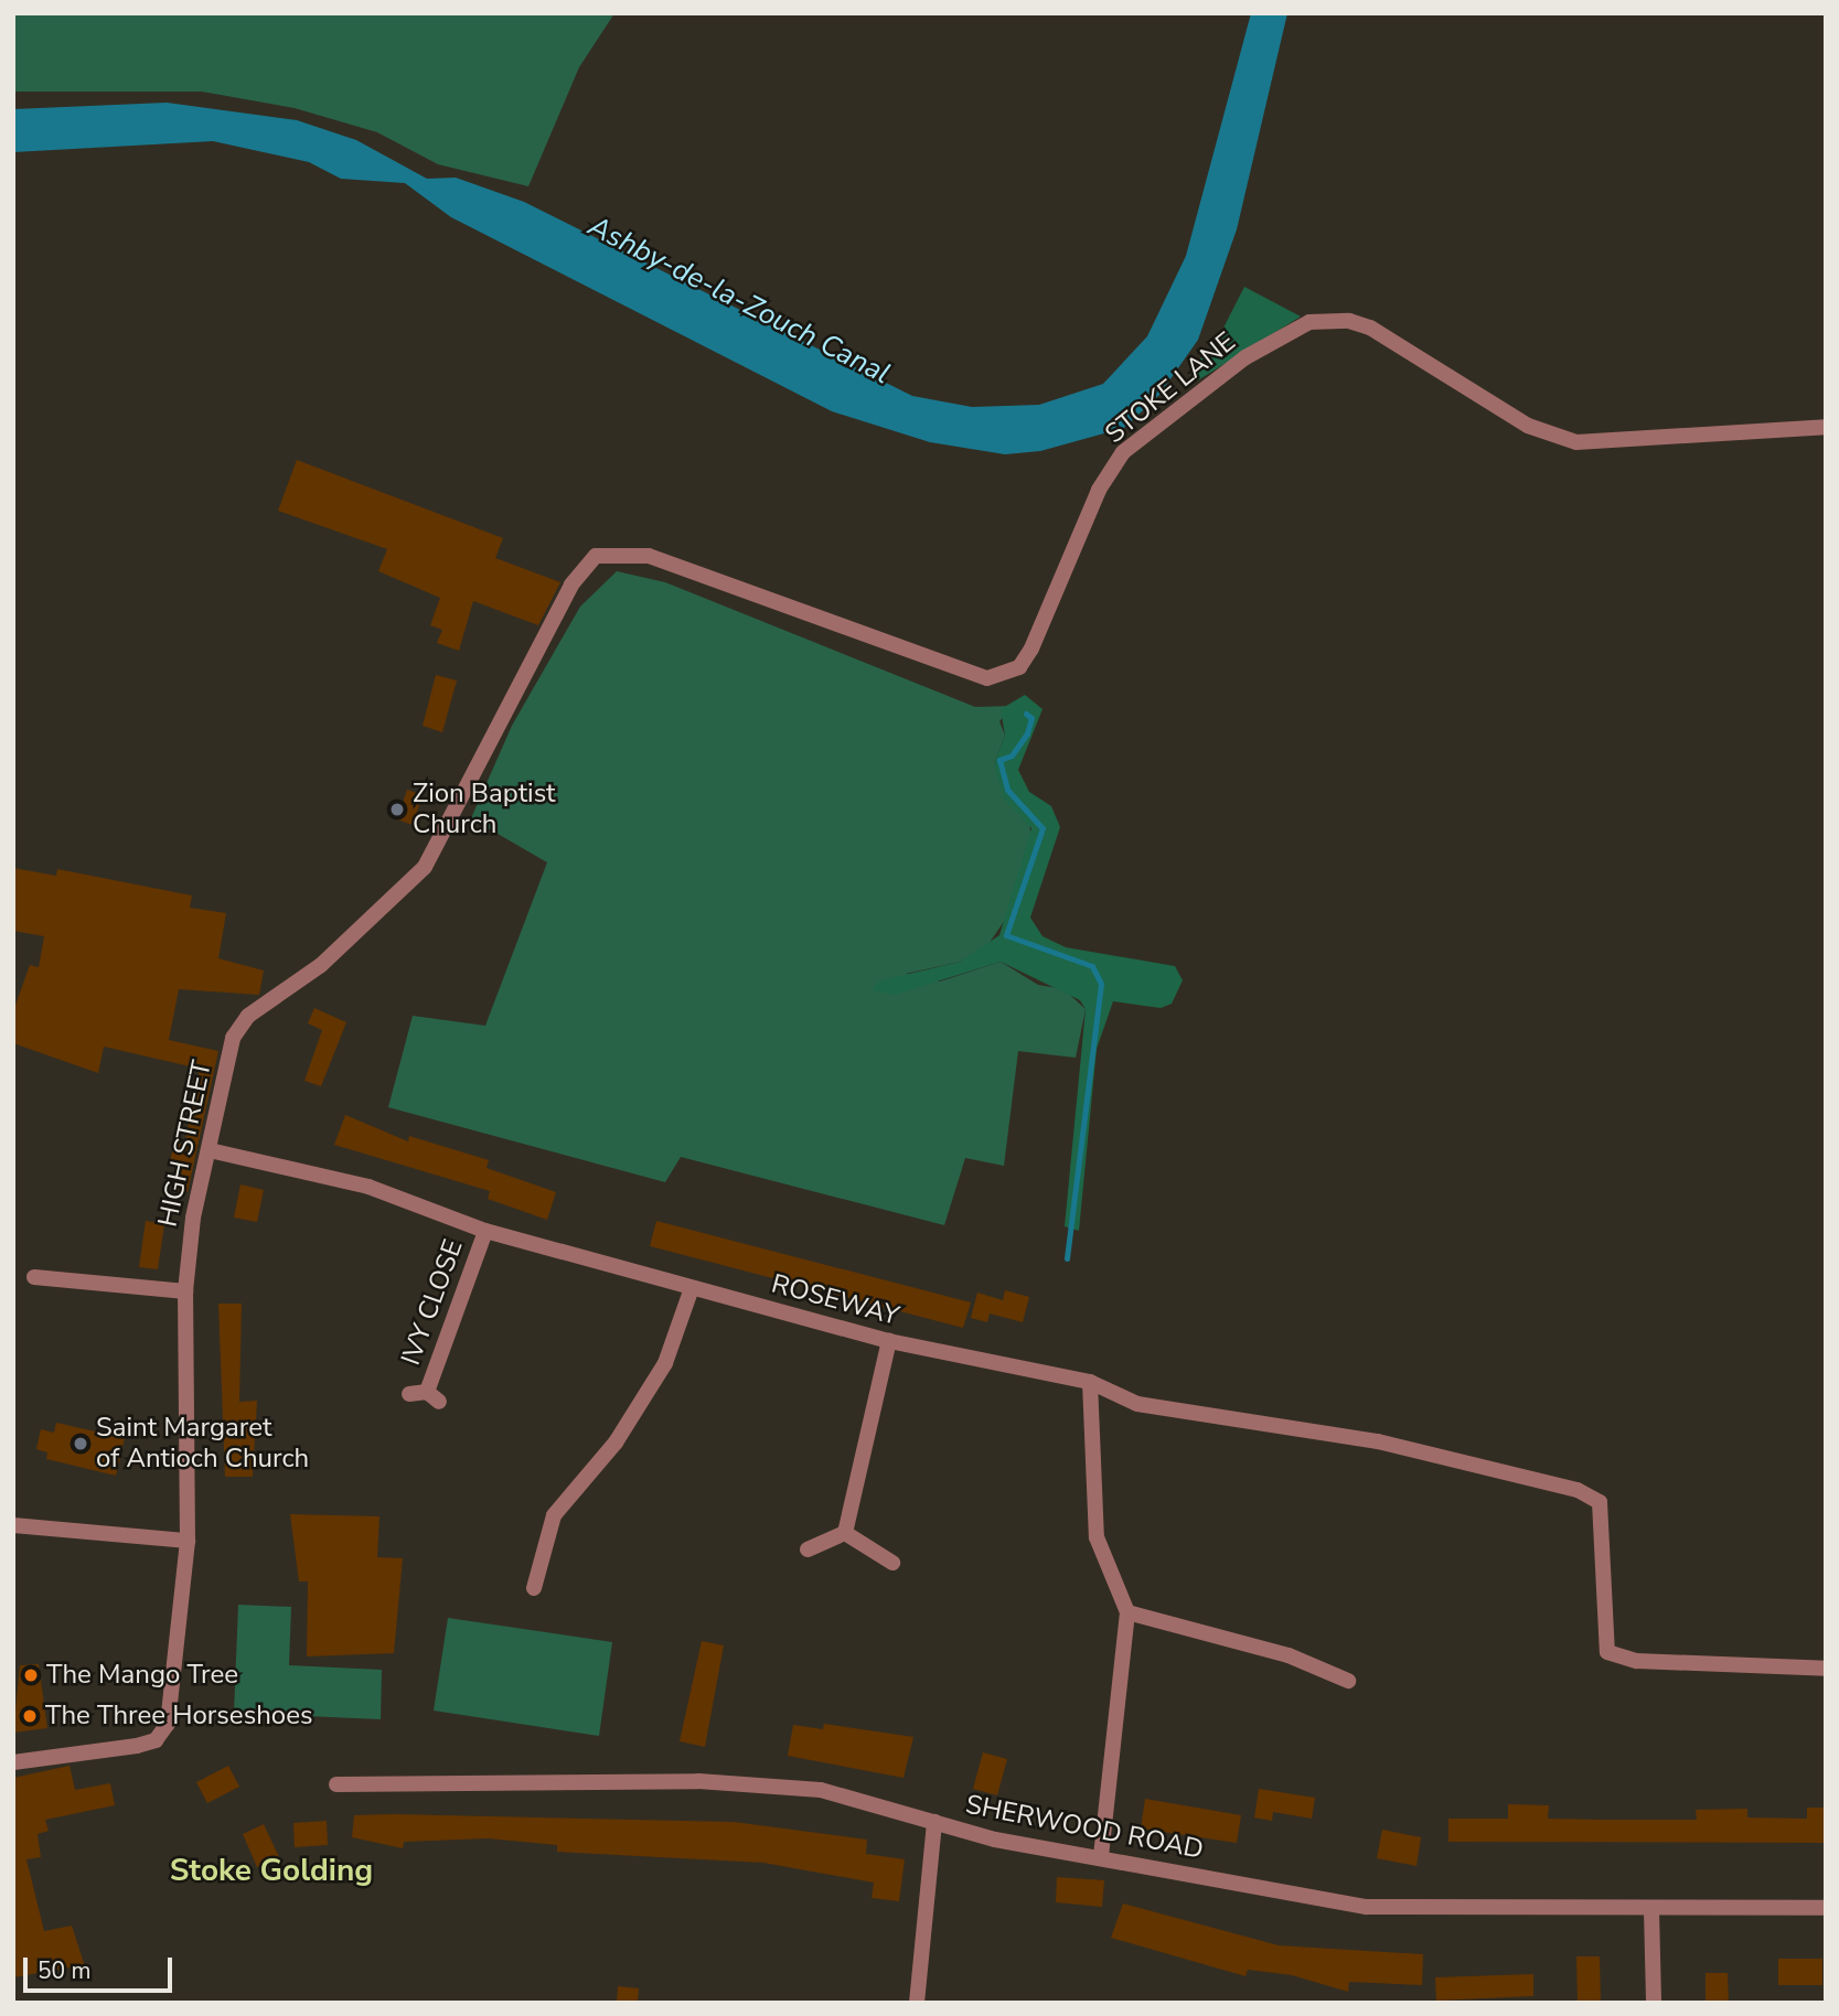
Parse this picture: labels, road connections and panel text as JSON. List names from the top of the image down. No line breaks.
{"streets":{"street":["STOKE LANE","HIGH STREET","ROSEWAY","IVY CLOSE","SHERWOOD ROAD"]},"crossings":[["STOKE LANE","HIGH STREET"],["HIGH STREET","ROSEWAY"],["ROSEWAY","IVY CLOSE"]],"districts":["Stoke Golding"],"water":["Ashby-de-la-Zouch Canal"],"places":["Zion Baptist Church","Saint Margaret of Antioch Church","The Mango Tree","The Three Horseshoes"],"scale_bar":"50 m"}
